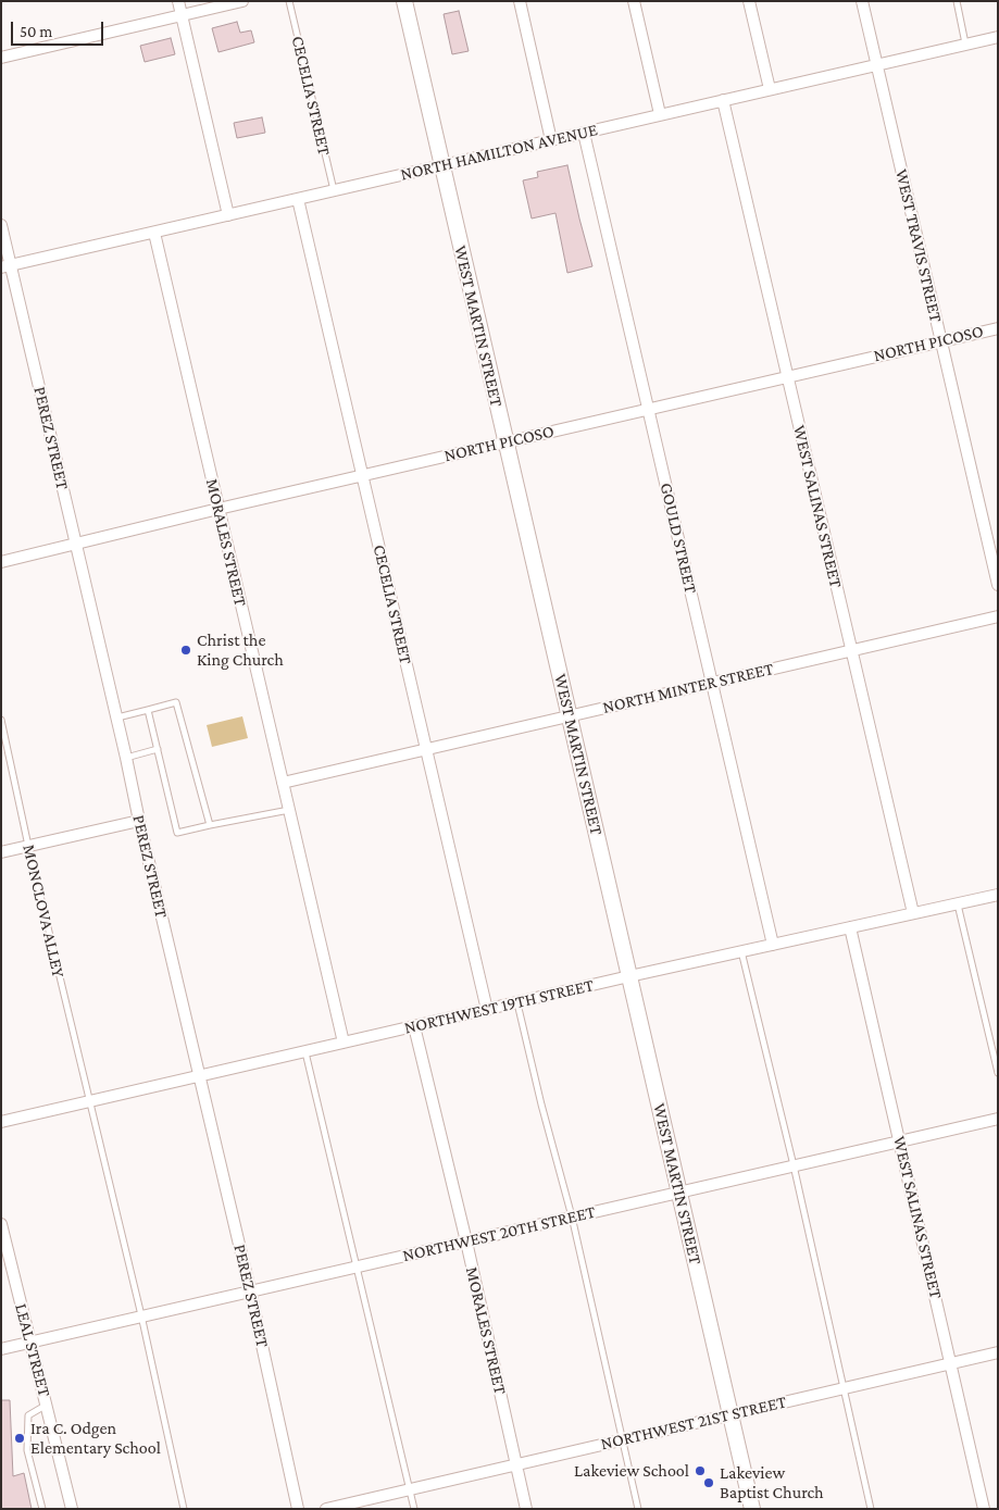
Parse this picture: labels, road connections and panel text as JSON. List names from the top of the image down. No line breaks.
{"streets":{"main road":["WEST MARTIN STREET"],"street":["CECELIA STREET","NORTH HAMILTON AVENUE","WEST TRAVIS STREET","NORTH PICOSO","PEREZ STREET","WEST SALINAS STREET","GOULD STREET","MORALES STREET","NORTH MINTER STREET","NORTHWEST 19TH STREET","NORTHWEST 20TH STREET","LEAL STREET","NORTHWEST 21ST STREET"],"lane":["MONCLOVA ALLEY"]},"crossings":[["CECELIA STREET","NORTH HAMILTON AVENUE"],["CECELIA STREET","NORTH PICOSO"],["CECELIA STREET","NORTH MINTER STREET"],["CECELIA STREET","NORTHWEST 19TH STREET"],["NORTH HAMILTON AVENUE","WEST TRAVIS STREET"],["NORTH HAMILTON AVENUE","WEST MARTIN STREET"],["NORTH HAMILTON AVENUE","PEREZ STREET"],["NORTH HAMILTON AVENUE","WEST SALINAS STREET"],["NORTH HAMILTON AVENUE","GOULD STREET"],["NORTH HAMILTON AVENUE","MORALES STREET"],["WEST TRAVIS STREET","NORTH PICOSO"],["WEST MARTIN STREET","NORTH PICOSO"],["WEST MARTIN STREET","NORTH MINTER STREET"],["WEST MARTIN STREET","NORTHWEST 19TH STREET"],["WEST MARTIN STREET","NORTHWEST 20TH STREET"],["WEST MARTIN STREET","NORTHWEST 21ST STREET"],["NORTH PICOSO","PEREZ STREET"],["NORTH PICOSO","WEST SALINAS STREET"],["NORTH PICOSO","GOULD STREET"],["NORTH PICOSO","MORALES STREET"],["PEREZ STREET","NORTHWEST 19TH STREET"],["PEREZ STREET","NORTHWEST 20TH STREET"],["WEST SALINAS STREET","NORTH MINTER STREET"],["WEST SALINAS STREET","NORTHWEST 19TH STREET"],["WEST SALINAS STREET","NORTHWEST 20TH STREET"],["WEST SALINAS STREET","NORTHWEST 21ST STREET"],["GOULD STREET","NORTH MINTER STREET"],["GOULD STREET","NORTHWEST 19TH STREET"],["MORALES STREET","NORTH MINTER STREET"],["MORALES STREET","NORTHWEST 19TH STREET"],["MORALES STREET","NORTHWEST 20TH STREET"],["MORALES STREET","NORTHWEST 21ST STREET"],["MONCLOVA ALLEY","NORTHWEST 19TH STREET"],["MONCLOVA ALLEY","NORTHWEST 20TH STREET"],["NORTHWEST 20TH STREET","LEAL STREET"]],"places":["Christ the King Church","Ira C. Odgen Elementary School","Lakeview School","Lakeview Baptist Church"],"scale_bar":"50 m"}
